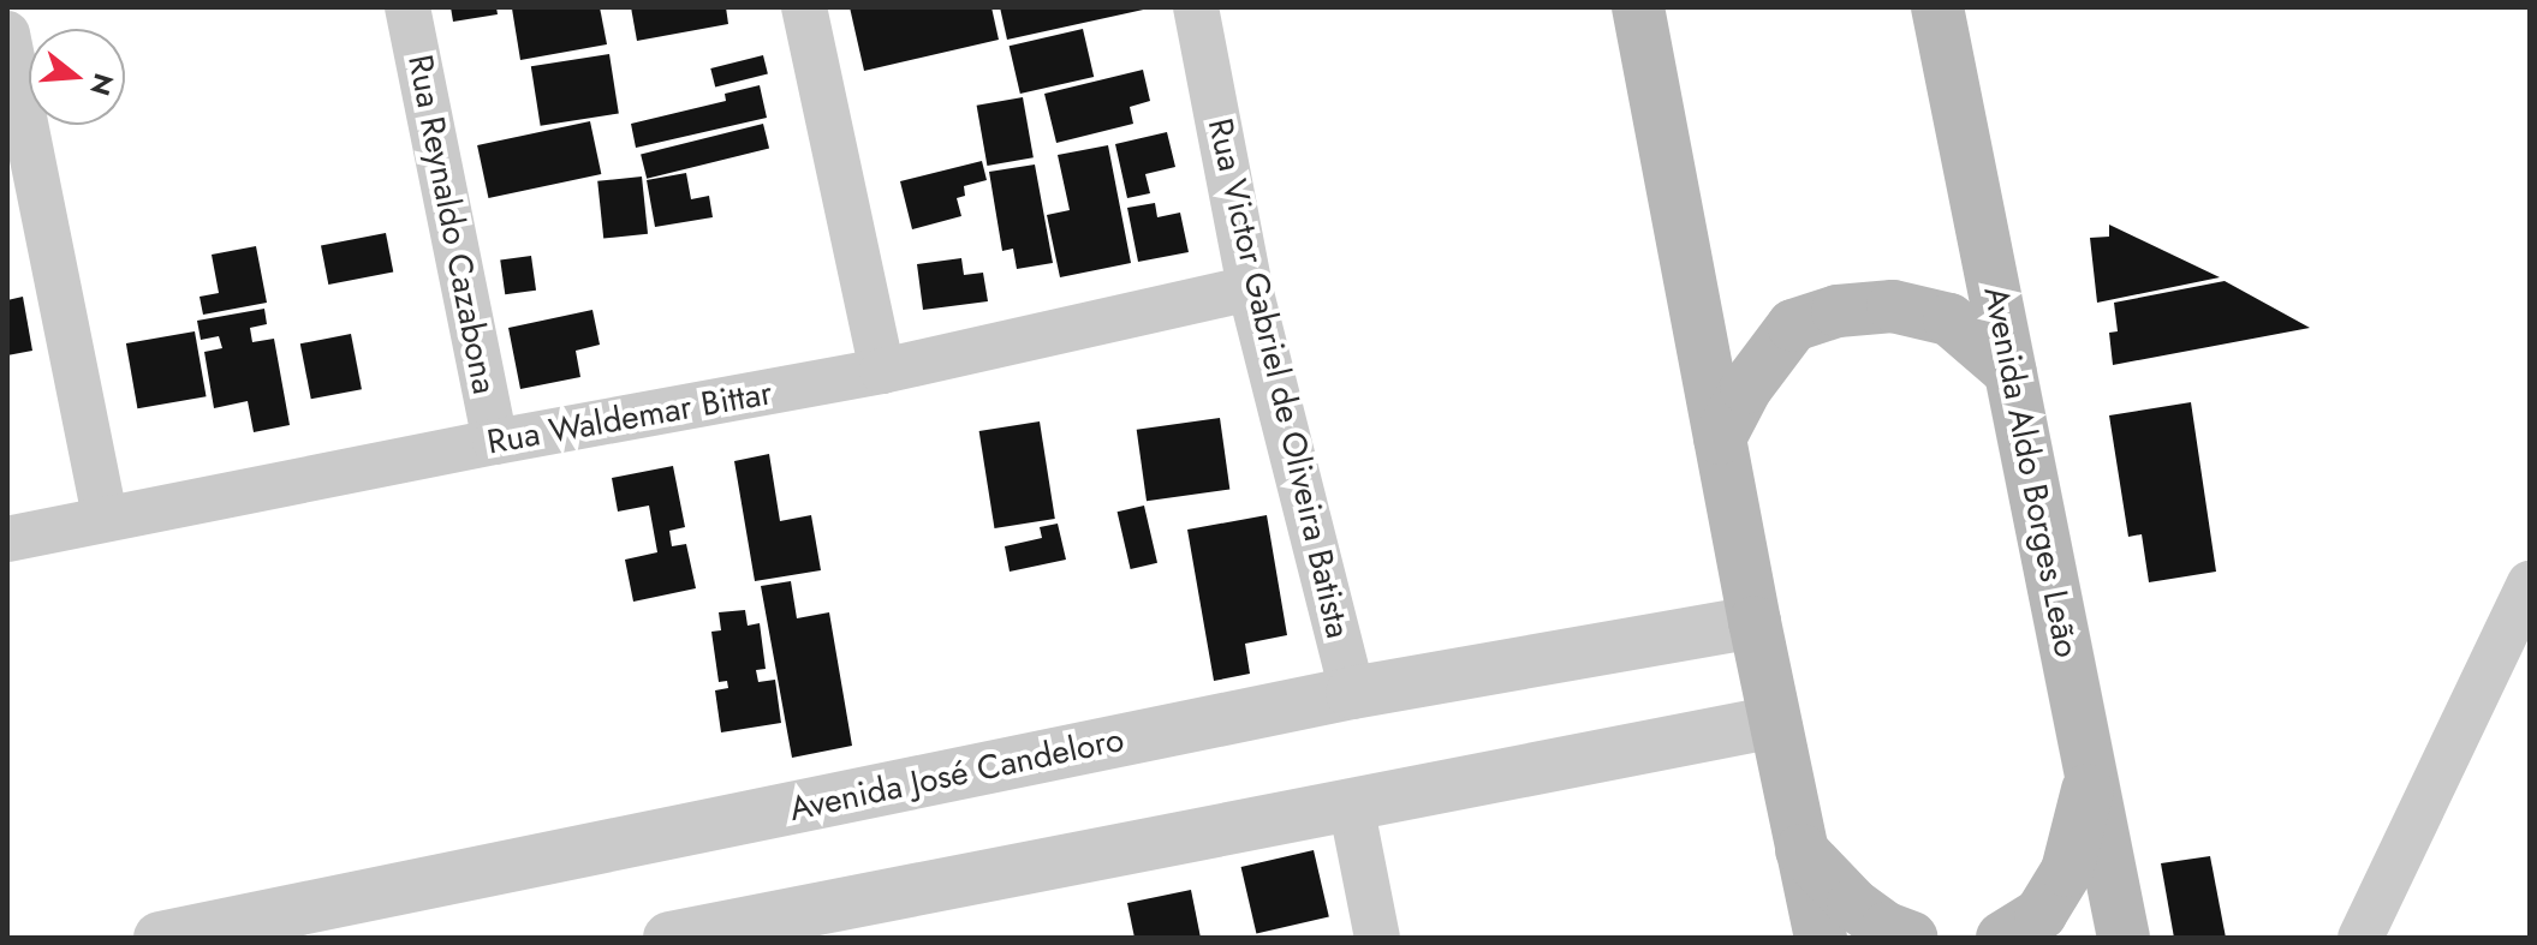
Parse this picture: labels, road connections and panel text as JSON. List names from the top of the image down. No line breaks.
{"streets":{"main road":["Avenida Aldo Borges Leão"],"street":["Rua Reynaldo Cazabona","Rua Victor Gabriel de Oliveira Batista","Rua Waldemar Bittar","Avenida José Candeloro"]},"crossings":[["Rua Reynaldo Cazabona","Rua Waldemar Bittar"],["Rua Victor Gabriel de Oliveira Batista","Rua Waldemar Bittar"],["Rua Victor Gabriel de Oliveira Batista","Avenida José Candeloro"]],"north":"right"}
